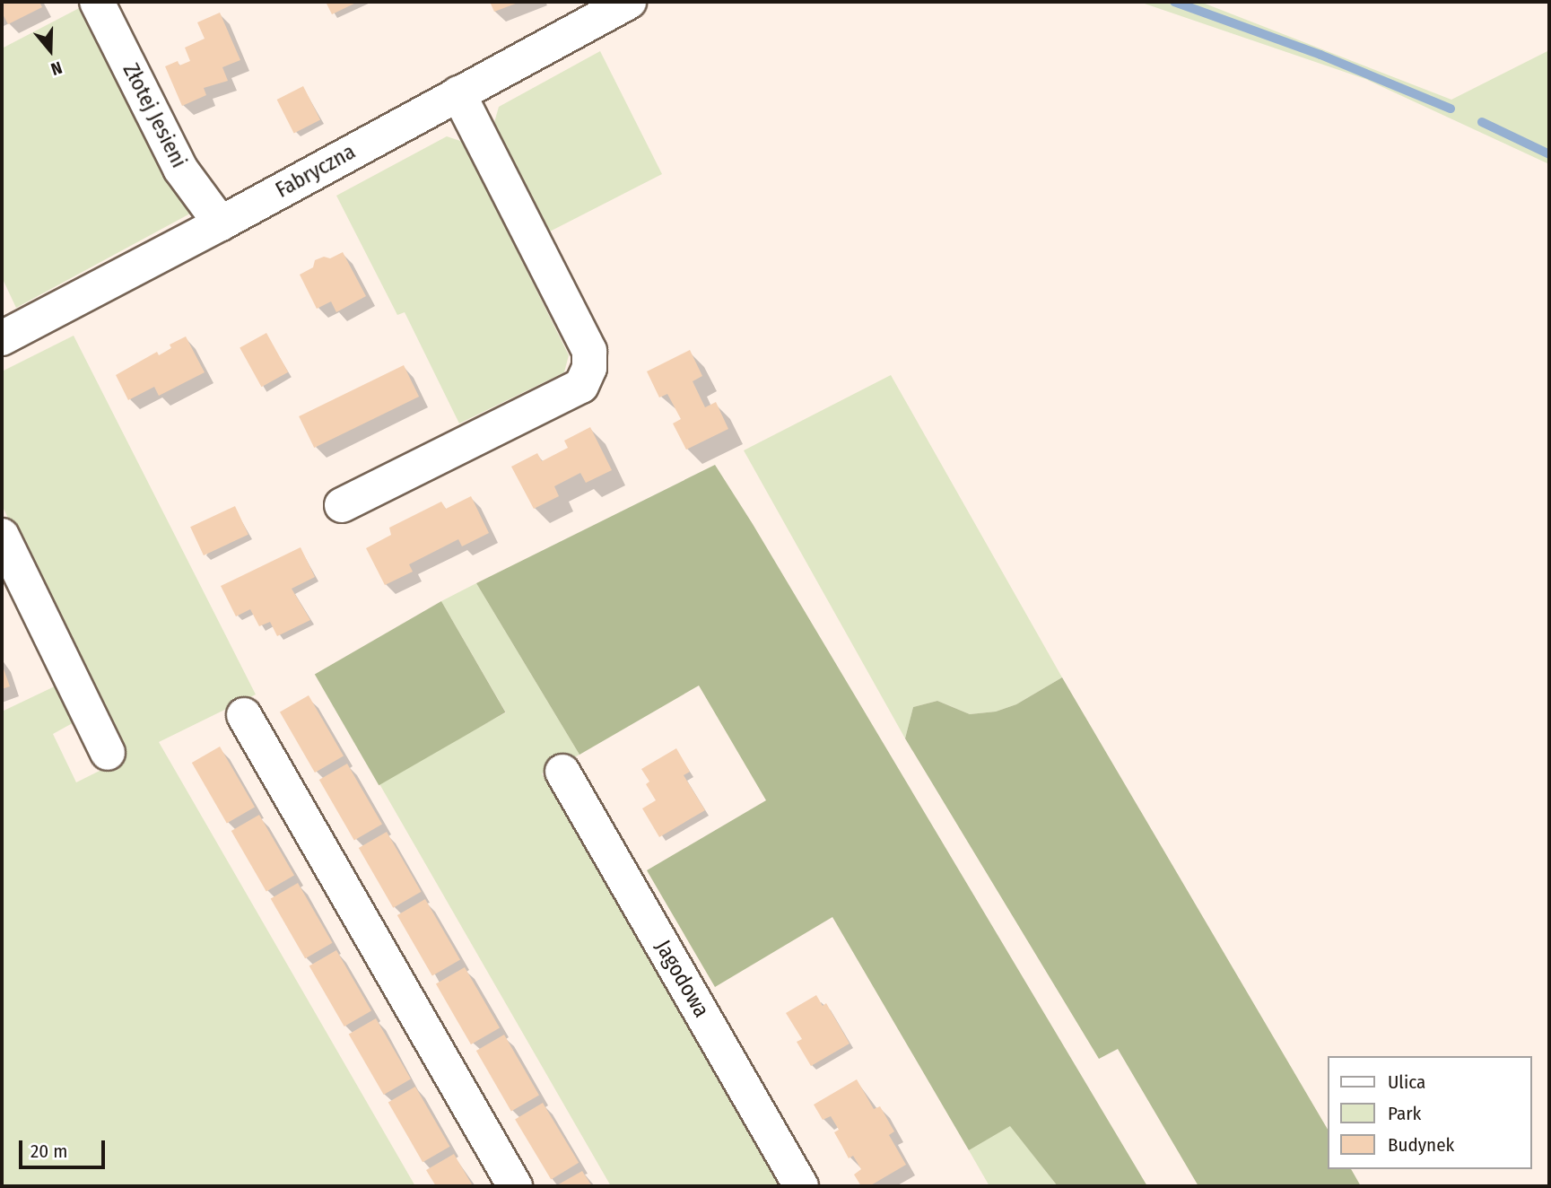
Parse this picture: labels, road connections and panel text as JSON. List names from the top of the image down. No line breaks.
{"streets":{"street":["Złotej Jesieni","Fabryczna","Jagodowa"]},"crossings":[["Złotej Jesieni","Fabryczna"]],"legend":["Ulica","Park","Budynek"],"scale_bar":"20 m","north":"bottom"}
